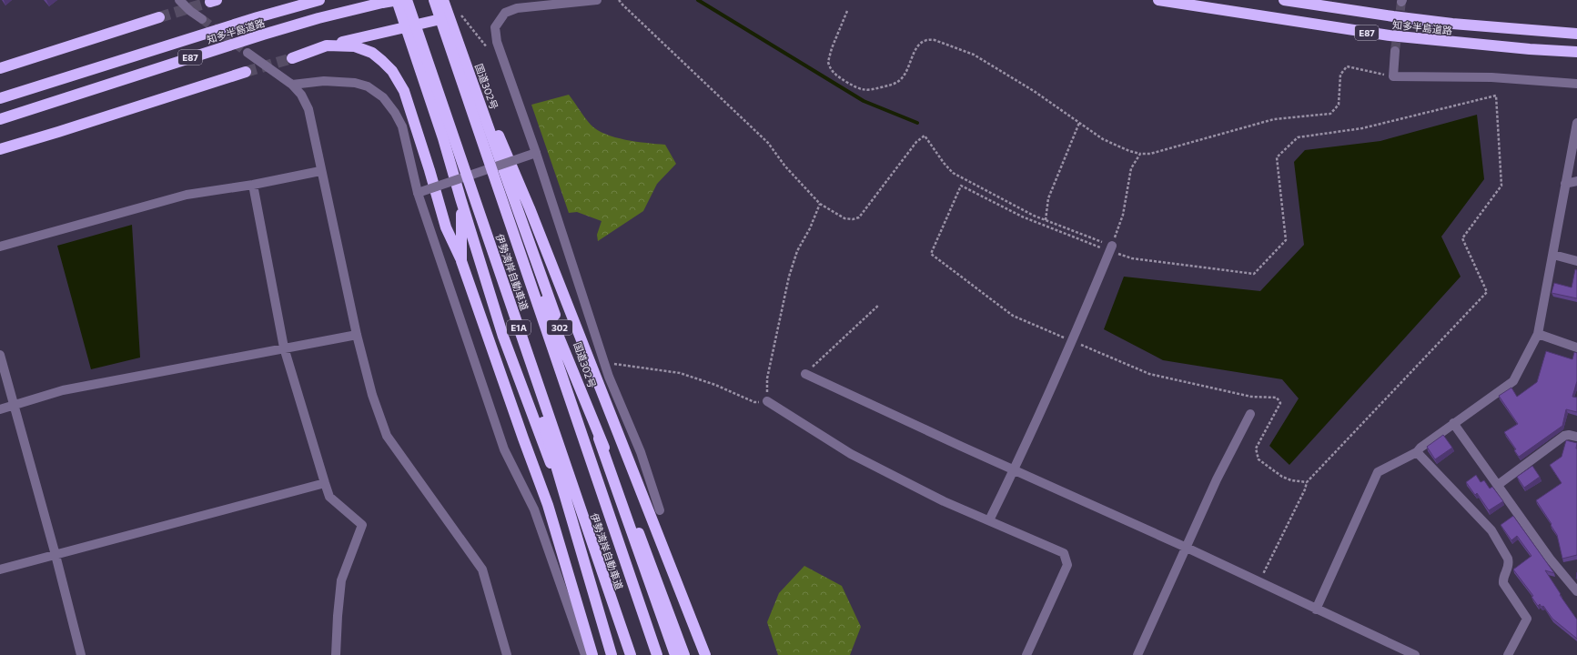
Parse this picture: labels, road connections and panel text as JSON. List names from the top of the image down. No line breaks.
{"streets":{"highway":["知多半島道路","E87","国道302号","伊勢湾岸自動車道","E1A","302"]}}
